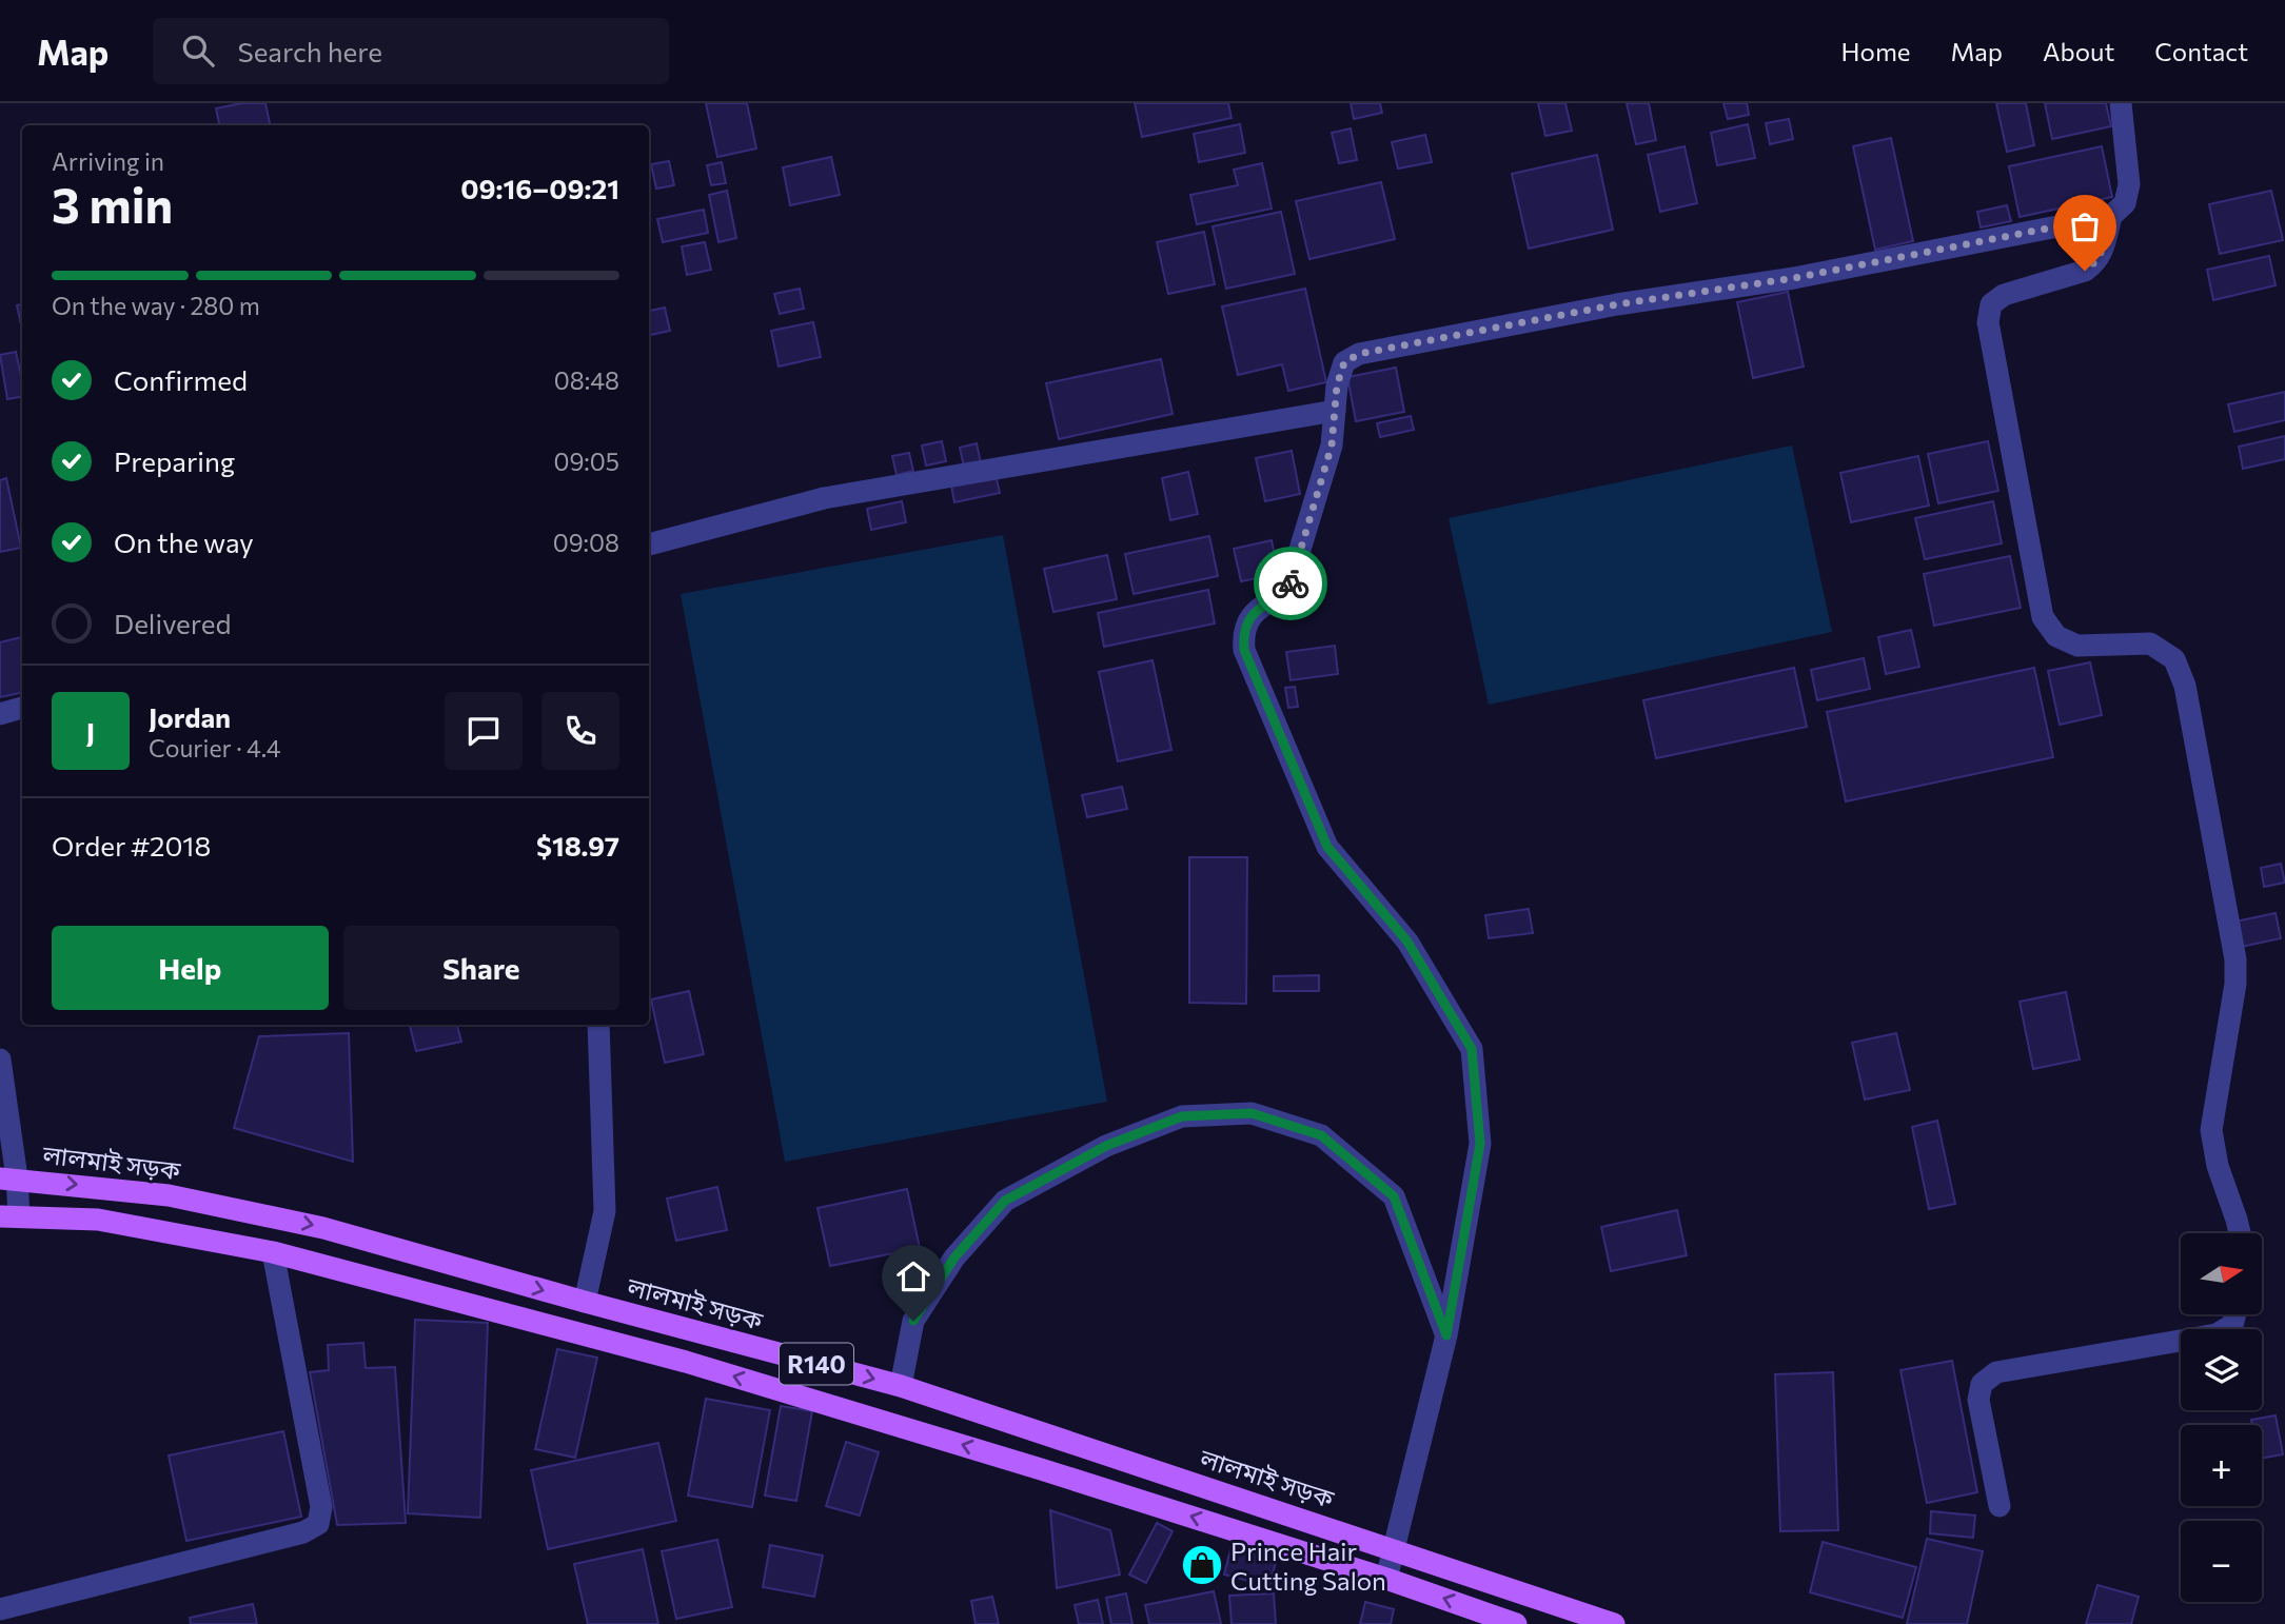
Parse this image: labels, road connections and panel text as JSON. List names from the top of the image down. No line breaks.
{"streets":{"main road":["লালমাই সড়ক","R140"]},"places":{"shop":["Prince Hair Cutting Salon"]},"north":"right","page":{"header":"Map","search":"Search here","nav":["Home","Map","About","Contact"],"heading":["3 min","Arriving in","09:16–09:21"],"panel":["Jordan","Courier · 4.4","Order #2018","$18.97"],"bar":"On the way · 280 m","list":[["Confirmed","08:48"],["Preparing","09:05"],["On the way","09:08"],"Delivered"],"round":"J","buttons":["Help","Share"],"map_buttons":["+","−"]}}
